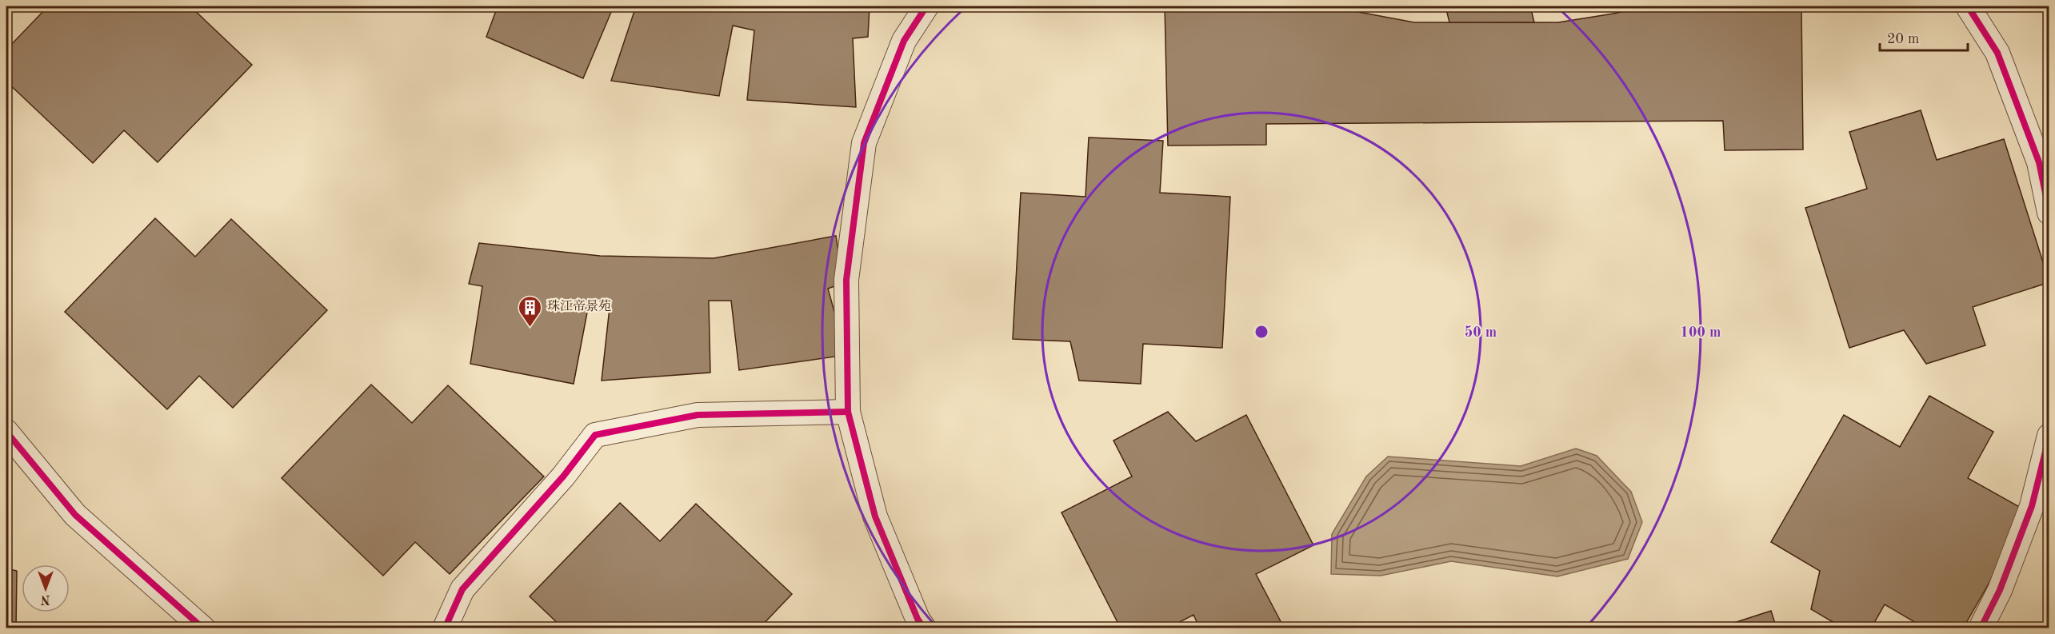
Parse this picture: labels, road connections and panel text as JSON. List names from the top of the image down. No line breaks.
{"places":{"building":["珠江帝景苑"]},"scale_bar":"20 m","north":"bottom","rings":["50 m","100 m"]}
